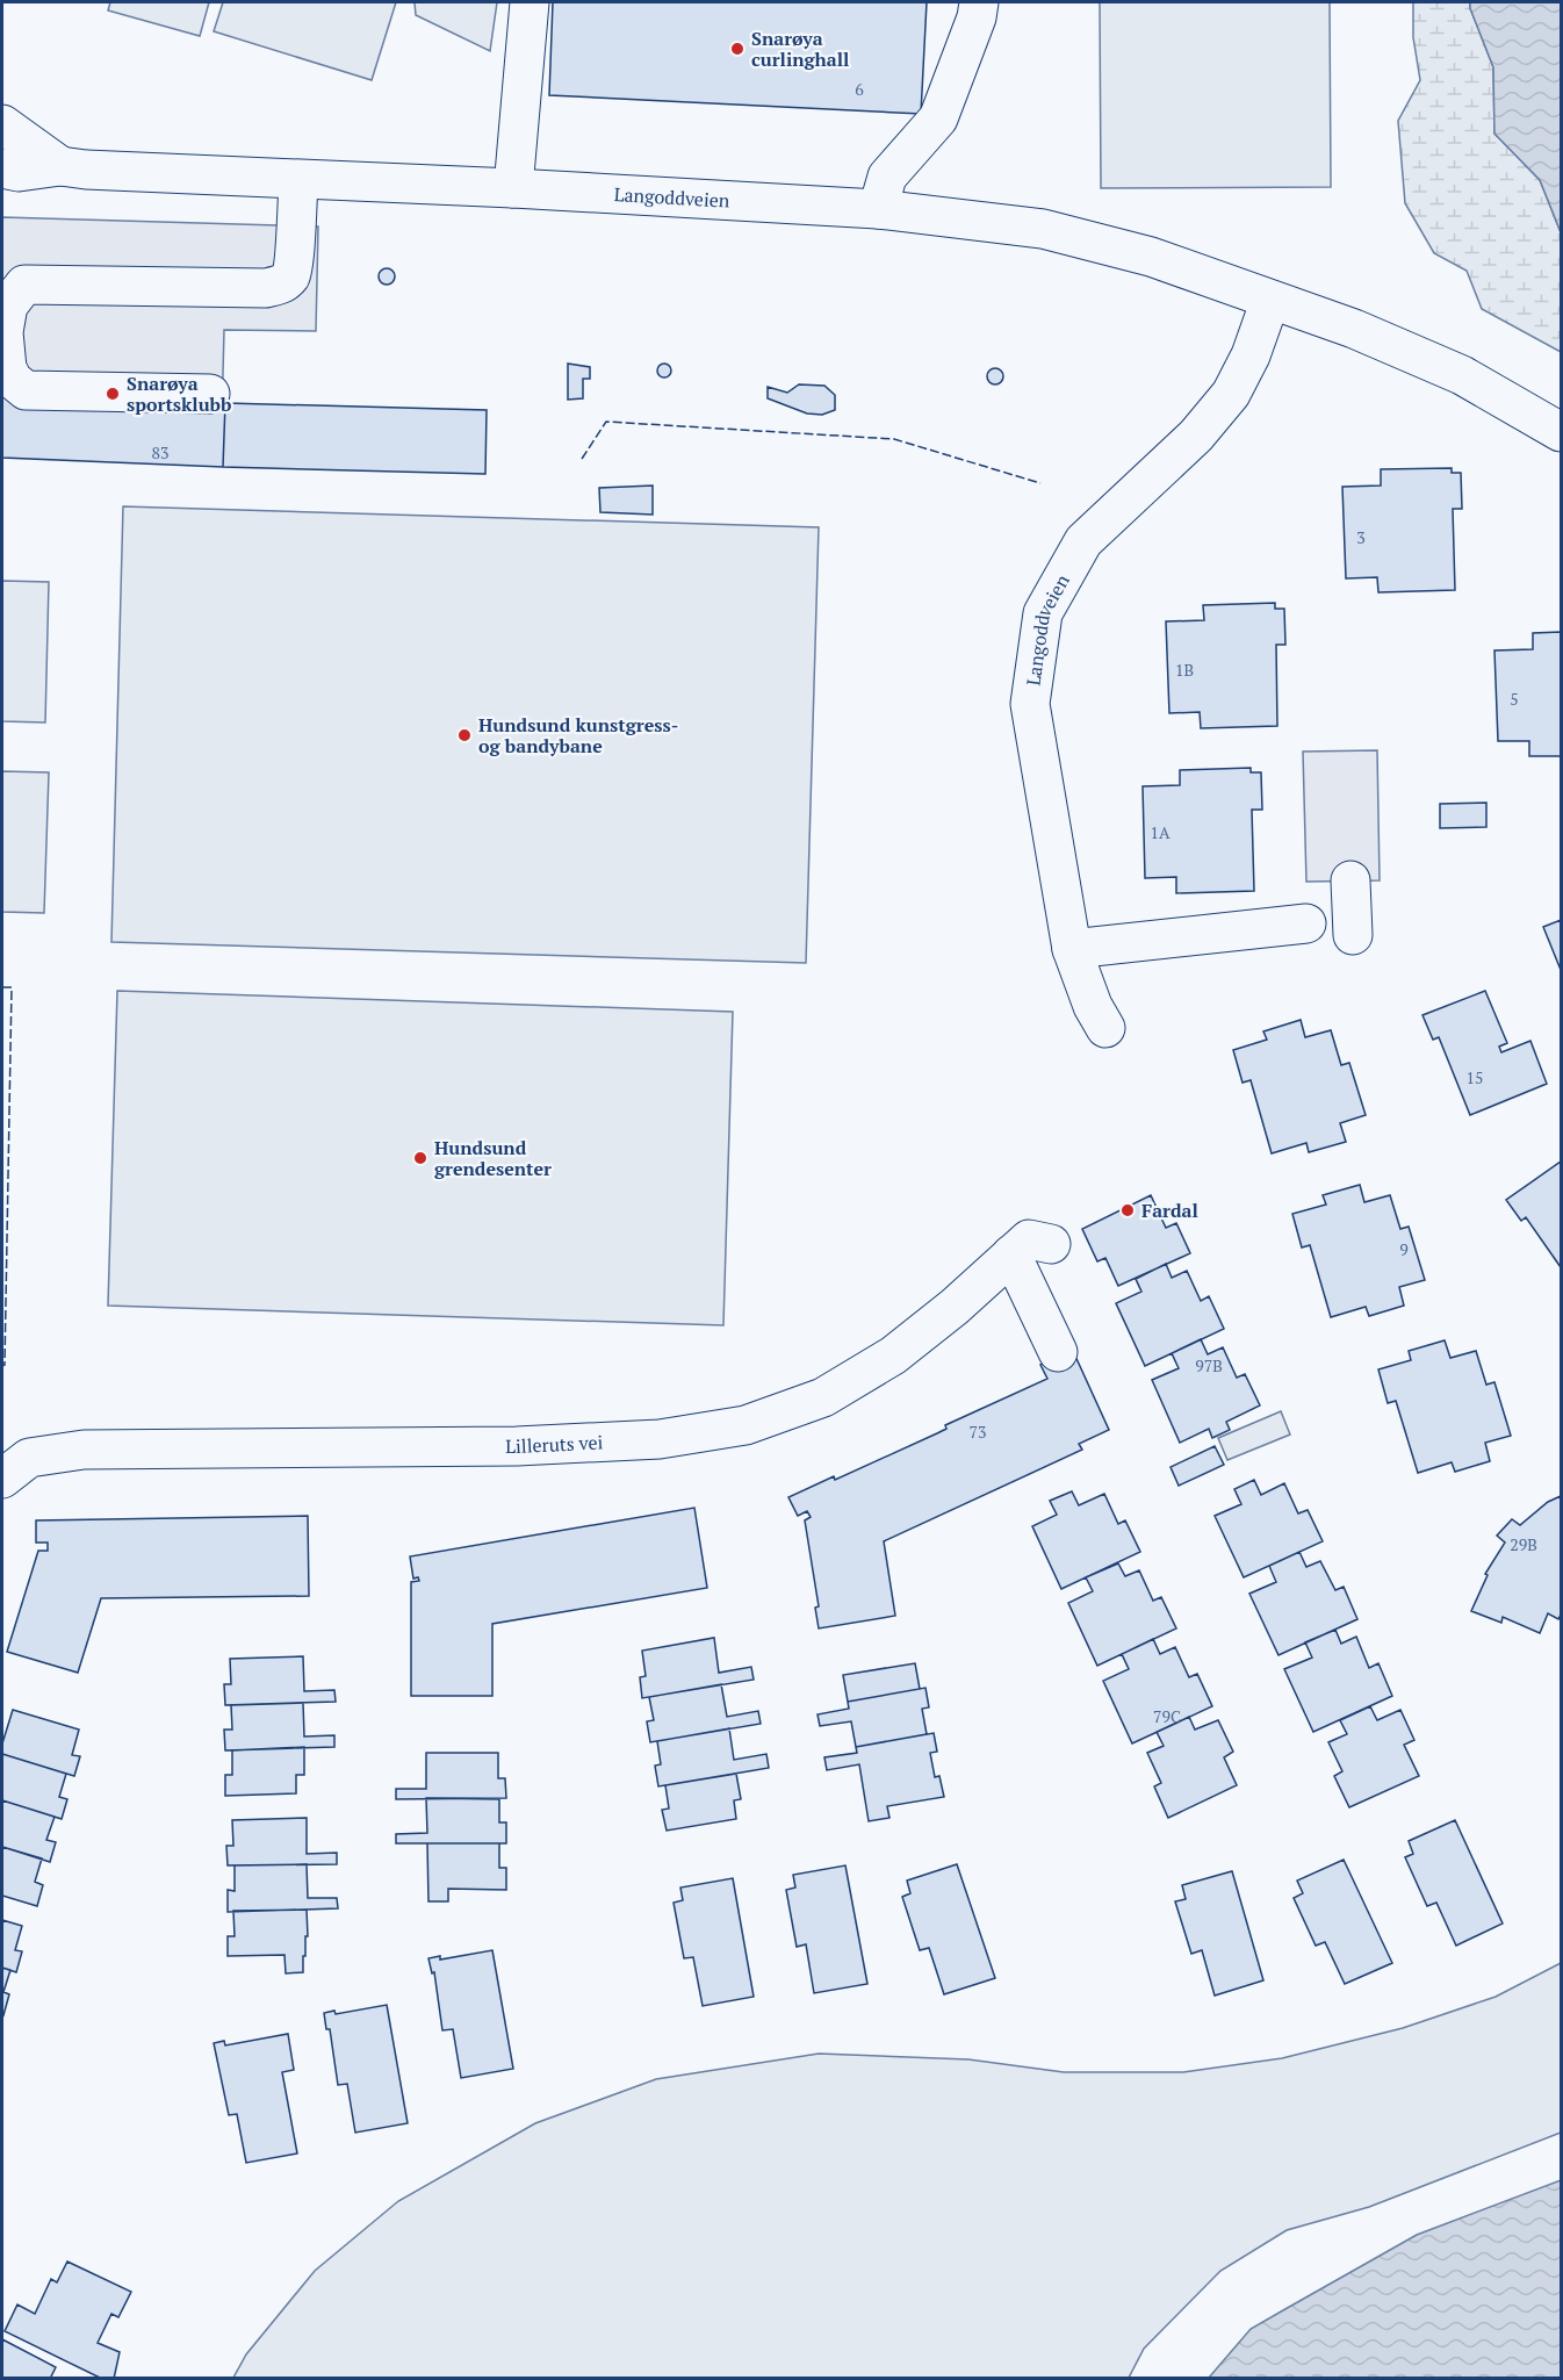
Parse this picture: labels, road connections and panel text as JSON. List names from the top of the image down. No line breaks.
{"streets":{"street":["Langoddveien","Lilleruts vei"]},"places":["Snarøya curlinghall","Snarøya sportsklubb","Hundsund kunstgress- og bandybane","Hundsund grendesenter","Fardal"],"house_numbers":["6","83","3","1B","5","1A","15","9","97B","73","29B","79C"]}
